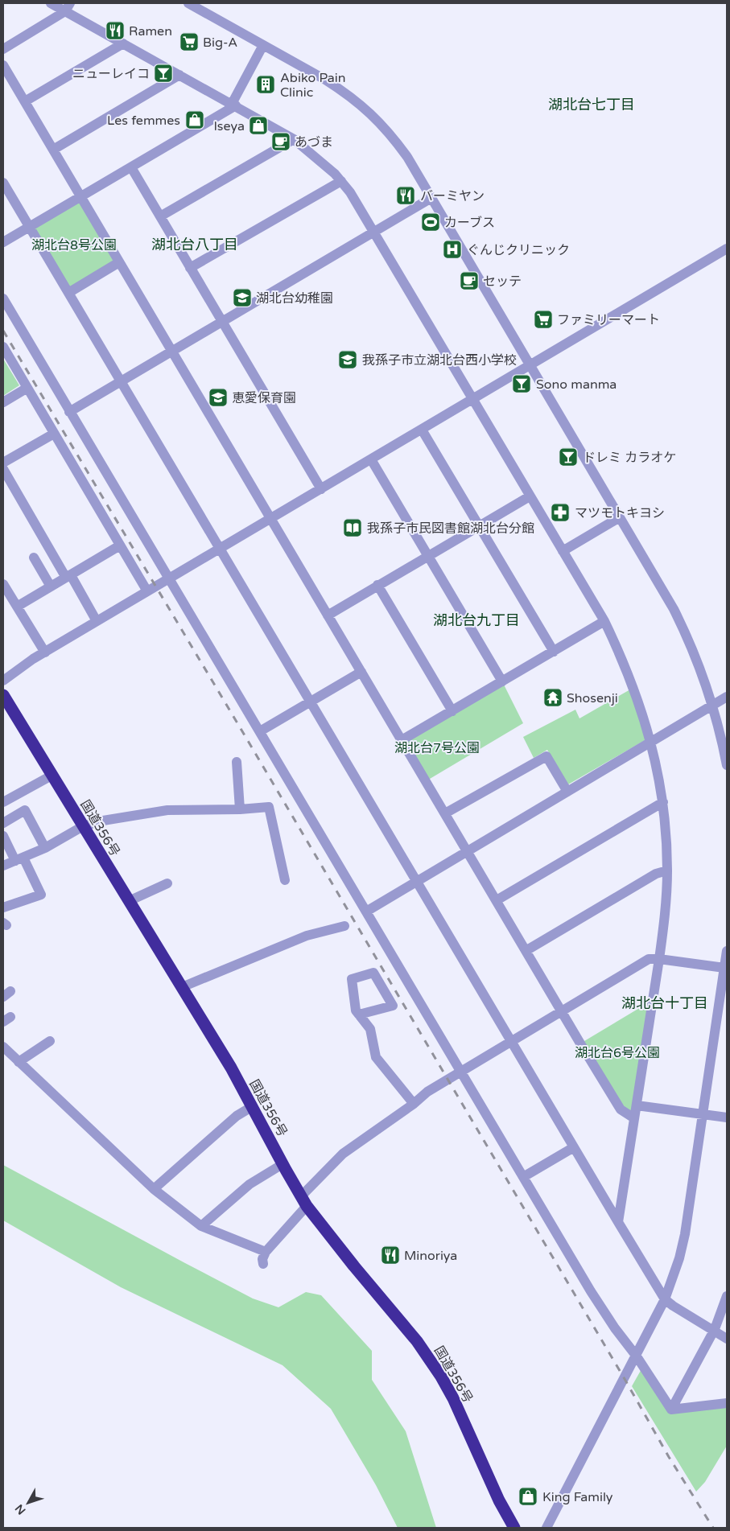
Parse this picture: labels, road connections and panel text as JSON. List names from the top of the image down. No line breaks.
{"streets":{"highway":["国道356号"]},"districts":["湖北台七丁目","湖北台八丁目","湖北台九丁目","湖北台十丁目"],"parks":["湖北台8号公園","湖北台7号公園","湖北台6号公園"],"places":{"restaurant":["Ramen","バーミヤン","Minoriya"],"supermarket":["Big-A","ファミリーマート"],"bar":["ニューレイコ","Sono manma","ドレミ カラオケ"],"building":["Abiko Pain Clinic"],"shop":["Les femmes","Iseya","King Family"],"cafe":["あづま","セッテ"],"sports":["カーブス"],"hospital":["ぐんじクリニック"],"school or university":["湖北台幼稚園","我孫子市立湖北台西小学校","恵愛保育園"],"pharmacy":["マツモトキヨシ"],"library":["我孫子市民図書館湖北台分館"],"temple":["Shosenji"]},"north":"bottom left"}
